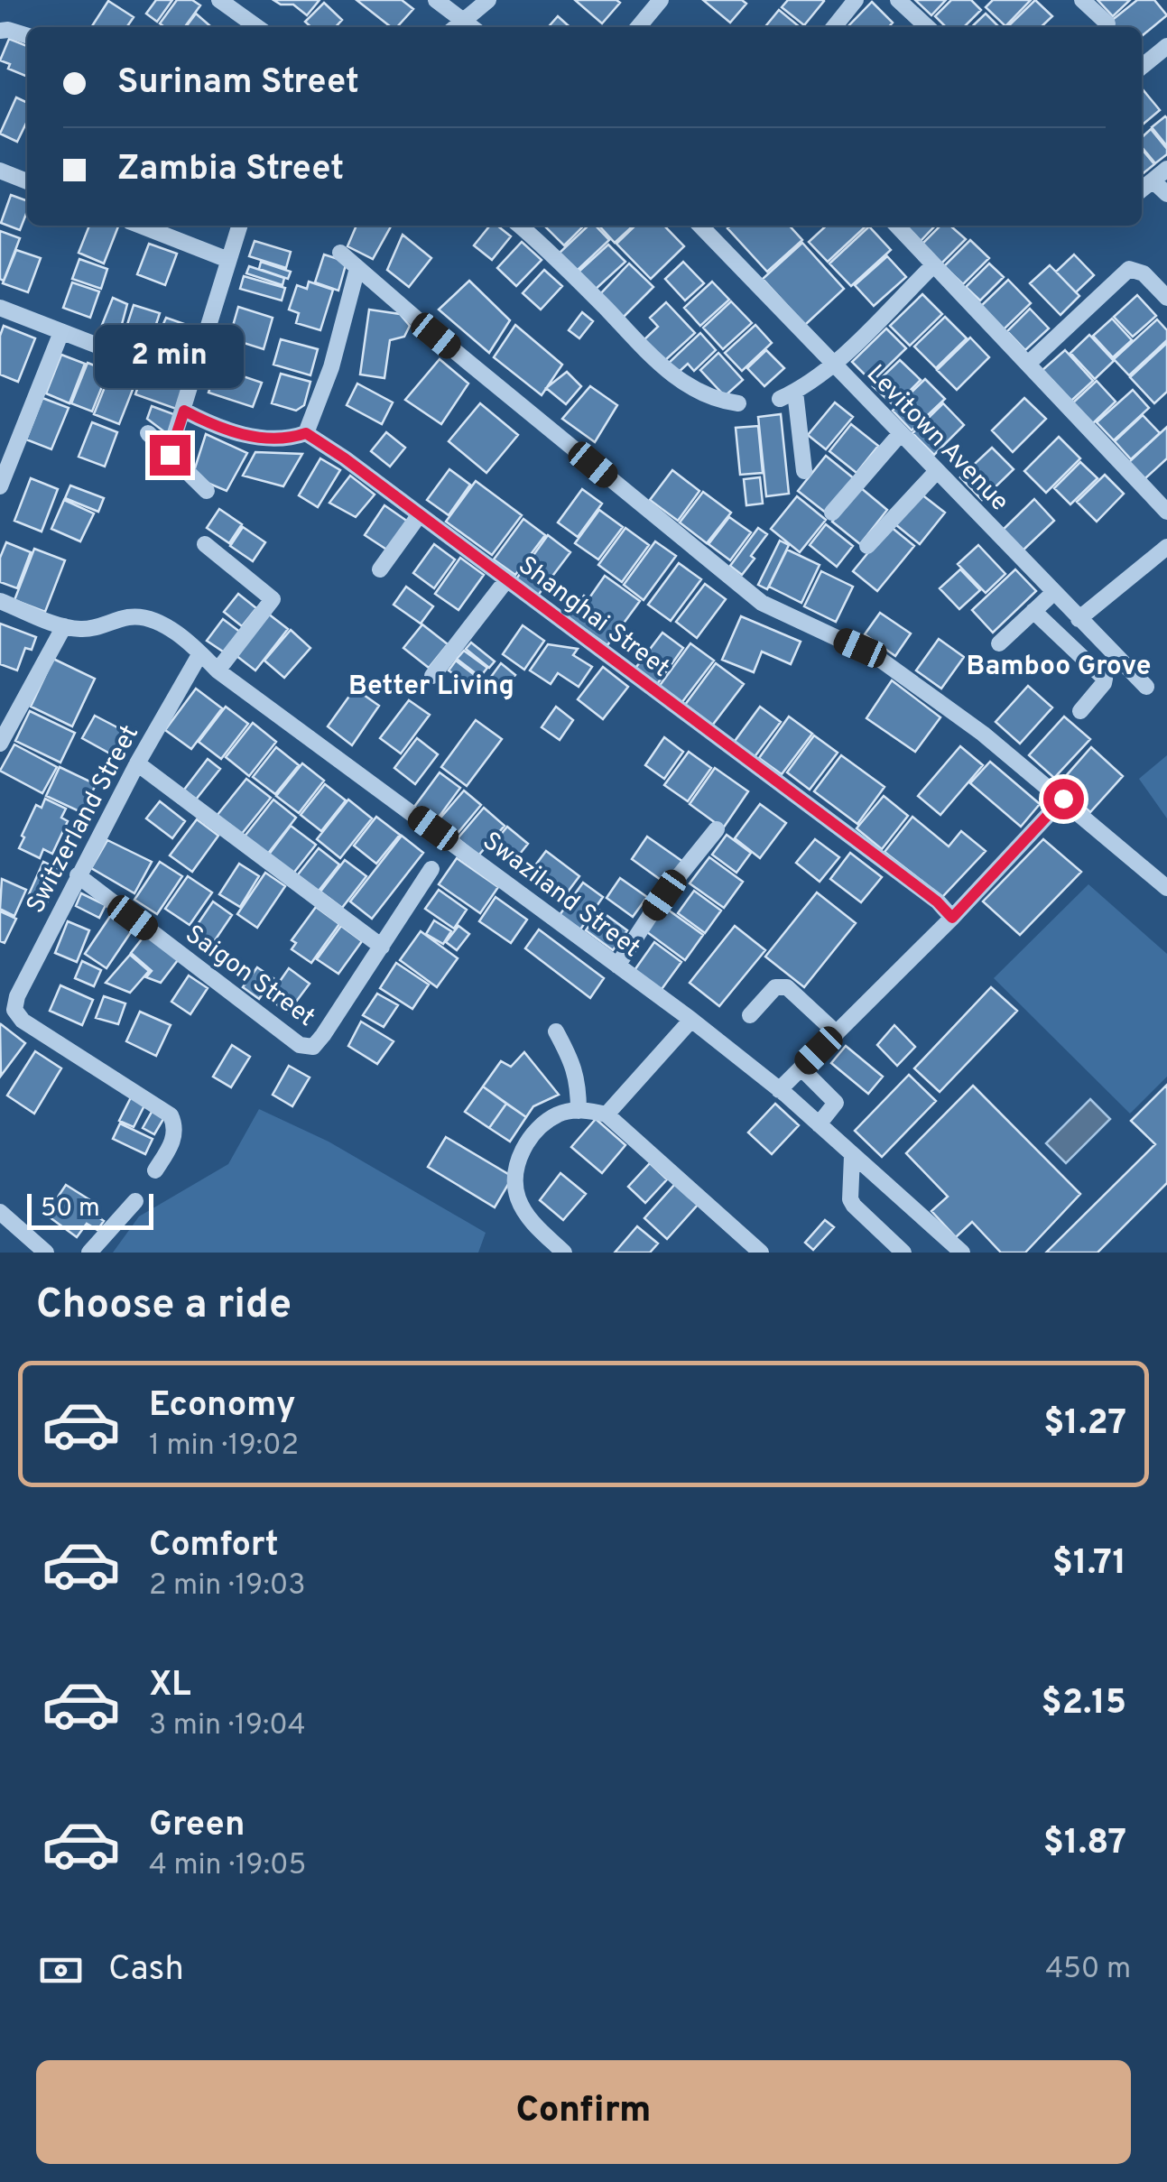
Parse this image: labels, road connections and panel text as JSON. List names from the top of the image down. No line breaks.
{"streets":{"street":["Levitown Avenue","Shanghai Street","Switzerland Street","Swaziland Street","Saigon Street"]},"crossings":[["Switzerland Street","Swaziland Street"],["Switzerland Street","Saigon Street"]],"districts":["Bamboo Grove","Better Living"],"scale_bar":"50 m","page":{"banner":["Surinam Street","Zambia Street"],"bubble":"2 min","scale":"50 m","heading":"Choose a ride","list":[{"name":"Economy","note":"1 min · 19:02","value":"$1.27"},{"name":"Comfort","note":"2 min · 19:03","value":"$1.71"},{"name":"XL","note":"3 min · 19:04","value":"$2.15"},{"name":"Green","note":"4 min · 19:05","value":"$1.87"}],"pay":["Cash","450 m"],"buttons":"Confirm"}}
